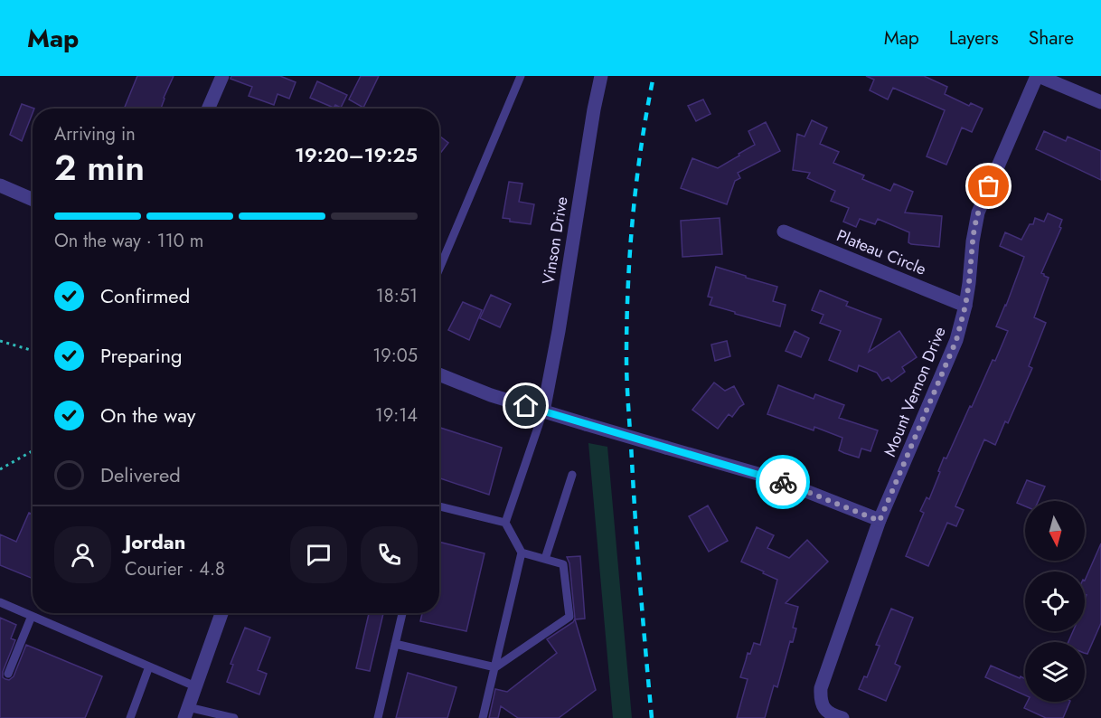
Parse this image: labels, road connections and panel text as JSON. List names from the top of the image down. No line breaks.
{"streets":{"street":["Vinson Drive","Plateau Circle","Mount Vernon Drive"]},"crossings":[["Plateau Circle","Mount Vernon Drive"]],"north":"bottom","page":{"header":"Map","nav":["Map","Layers","Share"],"heading":["2 min","Arriving in","19:20–19:25"],"panel":["Jordan","Courier · 4.8"],"bar":"On the way · 110 m","list":[["Confirmed","18:51"],["Preparing","19:05"],["On the way","19:14"],"Delivered"]}}
